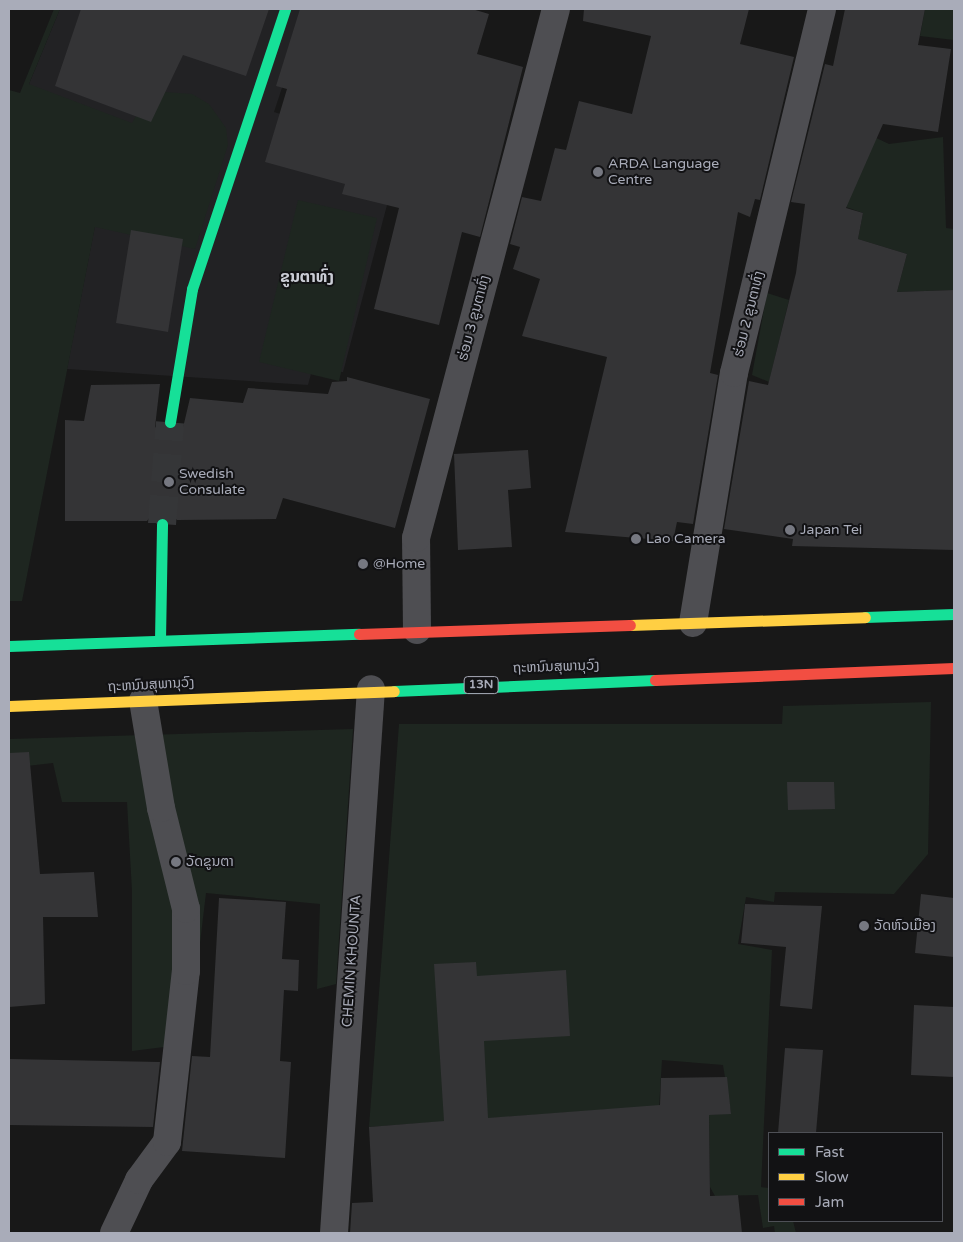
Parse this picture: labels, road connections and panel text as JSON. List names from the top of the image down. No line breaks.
{"streets":{"main road":["ຖະຫນົນສຸພານຸວົງ","13N"],"street":["ຮ່ອມ 2 ຂູນຕາທົ່ງ","ຮ່ອມ 3 ຂູນຕາທົ່ງ","CHEMIN KHOUNTA"]},"crossings":[["ຖະຫນົນສຸພານຸວົງ","CHEMIN KHOUNTA"]],"districts":["ຂູນຕາທົ່ງ"],"places":["ARDA Language Centre","Swedish Consulate","Japan Tei","Lao Camera","@Home","ວັດຂູນຕາ","ວັດຫົວເມືອງ"],"legend":["Fast","Slow","Jam"]}
